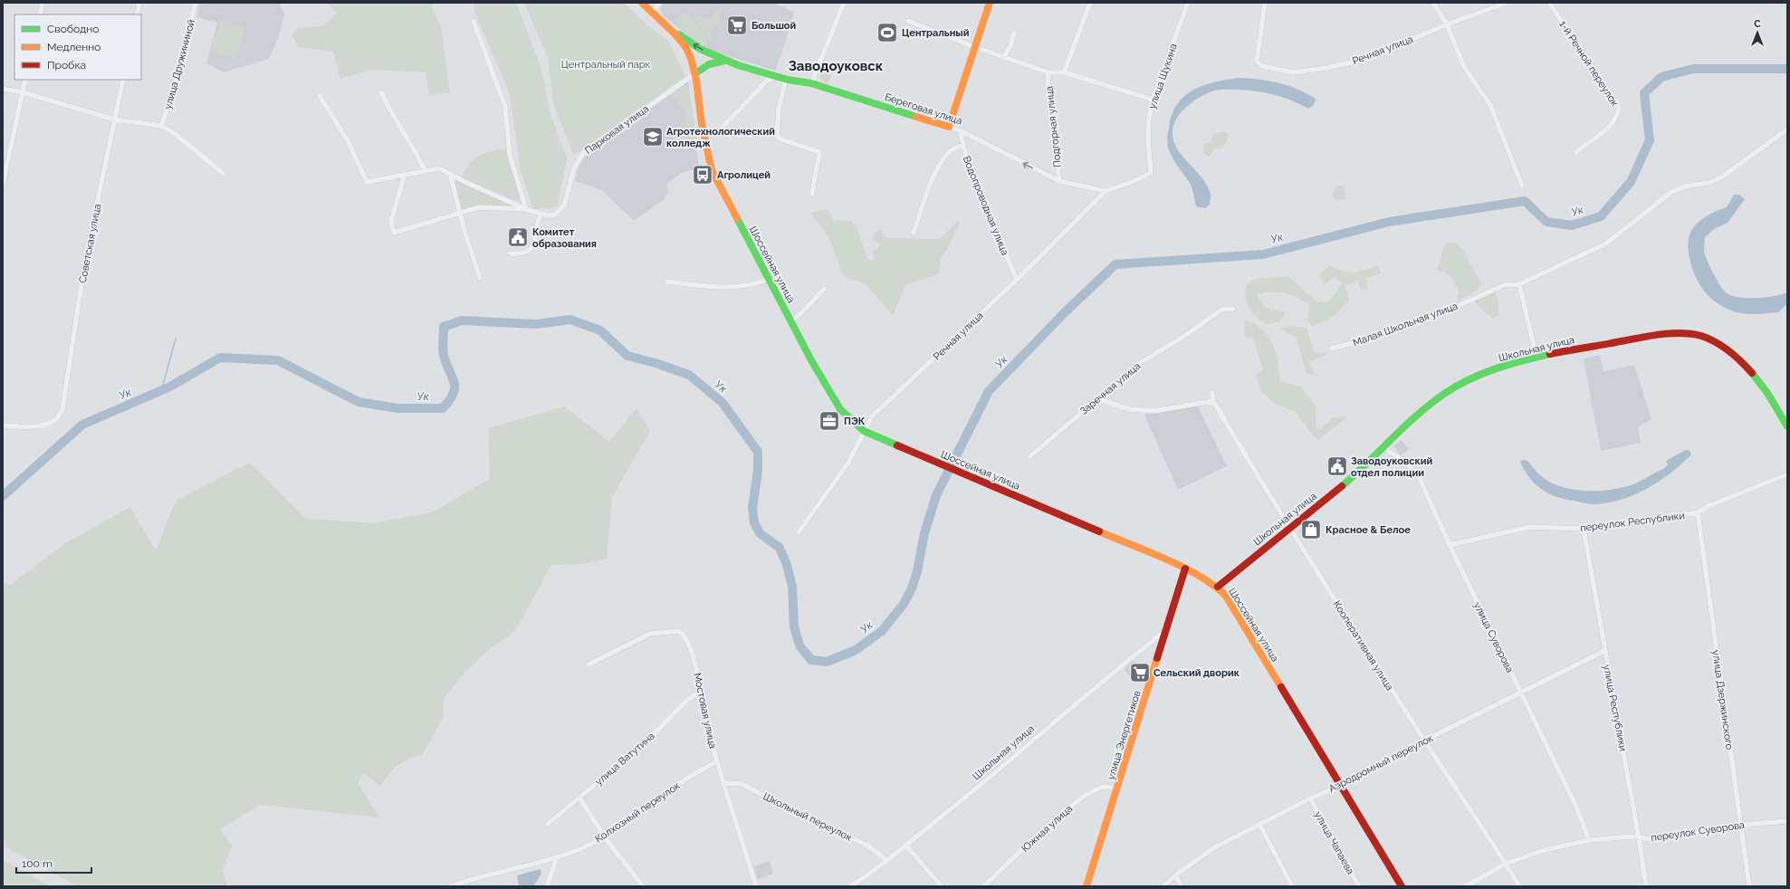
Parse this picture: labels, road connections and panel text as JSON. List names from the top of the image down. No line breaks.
{"streets":{"street":["Речная улица","1-й Речной переулок","улица Дружининой","улица Щукина","Береговая улица","Подгорная улица","Парковая улица","Водопроводная улица","Советская улица","Шоссейная улица","Малая Школьная улица","Школьная улица","Заречная улица","переулок Республики","улица Суворова","Кооперативная улица","улица Дзержинского","улица Республики","Мостовая улица","улица Энергетиков","улица Ватутина","Аэродромный переулок","Колхозный переулок","Школьный переулок","Южная улица","переулок Суворова","улица Чапаева"]},"crossings":[["Речная улица","улица Щукина"],["Речная улица","Береговая улица"],["Речная улица","Водопроводная улица"],["Речная улица","Шоссейная улица"],["Береговая улица","Подгорная улица"],["Береговая улица","Парковая улица"],["Береговая улица","Водопроводная улица"],["Береговая улица","Шоссейная улица"],["Парковая улица","Шоссейная улица"],["Шоссейная улица","Школьная улица"],["Шоссейная улица","улица Энергетиков"],["Шоссейная улица","Аэродромный переулок"],["Школьная улица","улица Суворова"],["Школьная улица","Кооперативная улица"],["Школьная улица","улица Энергетиков"],["Школьная улица","Школьный переулок"],["переулок Республики","улица Суворова"],["переулок Республики","улица Дзержинского"],["переулок Республики","улица Республики"],["улица Суворова","Аэродромный переулок"],["улица Суворова","переулок Суворова"],["Кооперативная улица","Аэродромный переулок"],["Кооперативная улица","переулок Суворова"],["улица Дзержинского","переулок Суворова"],["улица Республики","Аэродромный переулок"],["улица Республики","переулок Суворова"],["Мостовая улица","улица Ватутина"],["Мостовая улица","Колхозный переулок"],["Мостовая улица","Школьный переулок"],["улица Энергетиков","Южная улица"],["Аэродромный переулок","улица Чапаева"]],"one_way":["Береговая улица"],"districts":["Заводоуковск"],"water":["Ук"],"parks":["Центральный парк"],"places":{"supermarket":["Большой","Сельский дворик"],"sports":["Центральный"],"school or university":["Агротехнологический колледж"],"bus stop":["Агролицей"],"public building":["Комитет образования","Заводоуковский отдел полиции"],"office":["ПЭК"],"shop":["Красное & Белое"]},"legend":["Свободно","Медленно","Пробка"],"scale_bar":"100 m","north":"top"}
